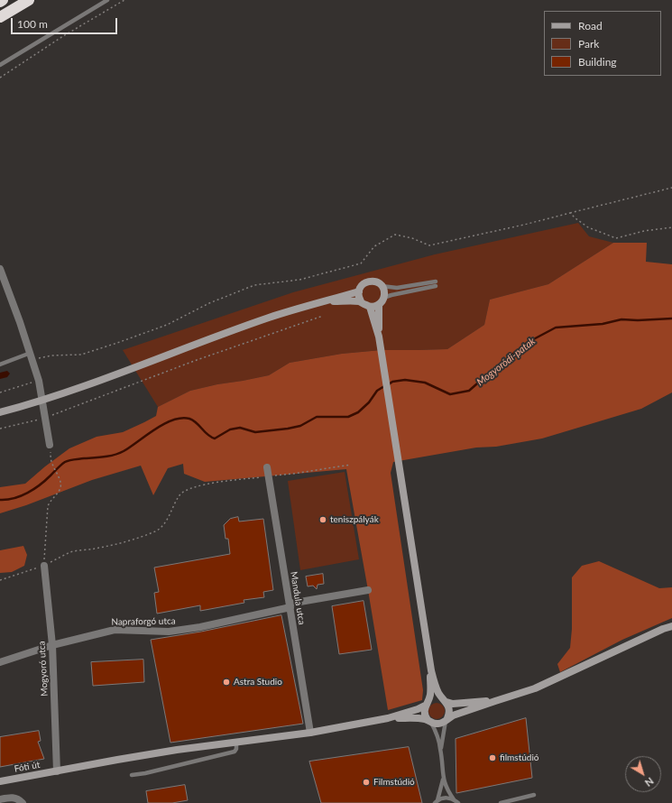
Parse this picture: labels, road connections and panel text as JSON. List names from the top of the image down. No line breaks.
{"streets":{"main road":["Fóti út"],"street":["Mandula utca","Napraforgó utca","Mogyoró utca"]},"crossings":[["Mandula utca","Napraforgó utca"],["Mandula utca","Fóti út"],["Napraforgó utca","Mogyoró utca"],["Mogyoró utca","Fóti út"]],"water":["Mogyoródi-patak"],"places":["teniszpályák","Astra Studio","filmstúdió","Filmstúdió"],"legend":["Road","Park","Building"],"scale_bar":"100 m","north":"bottom right"}
